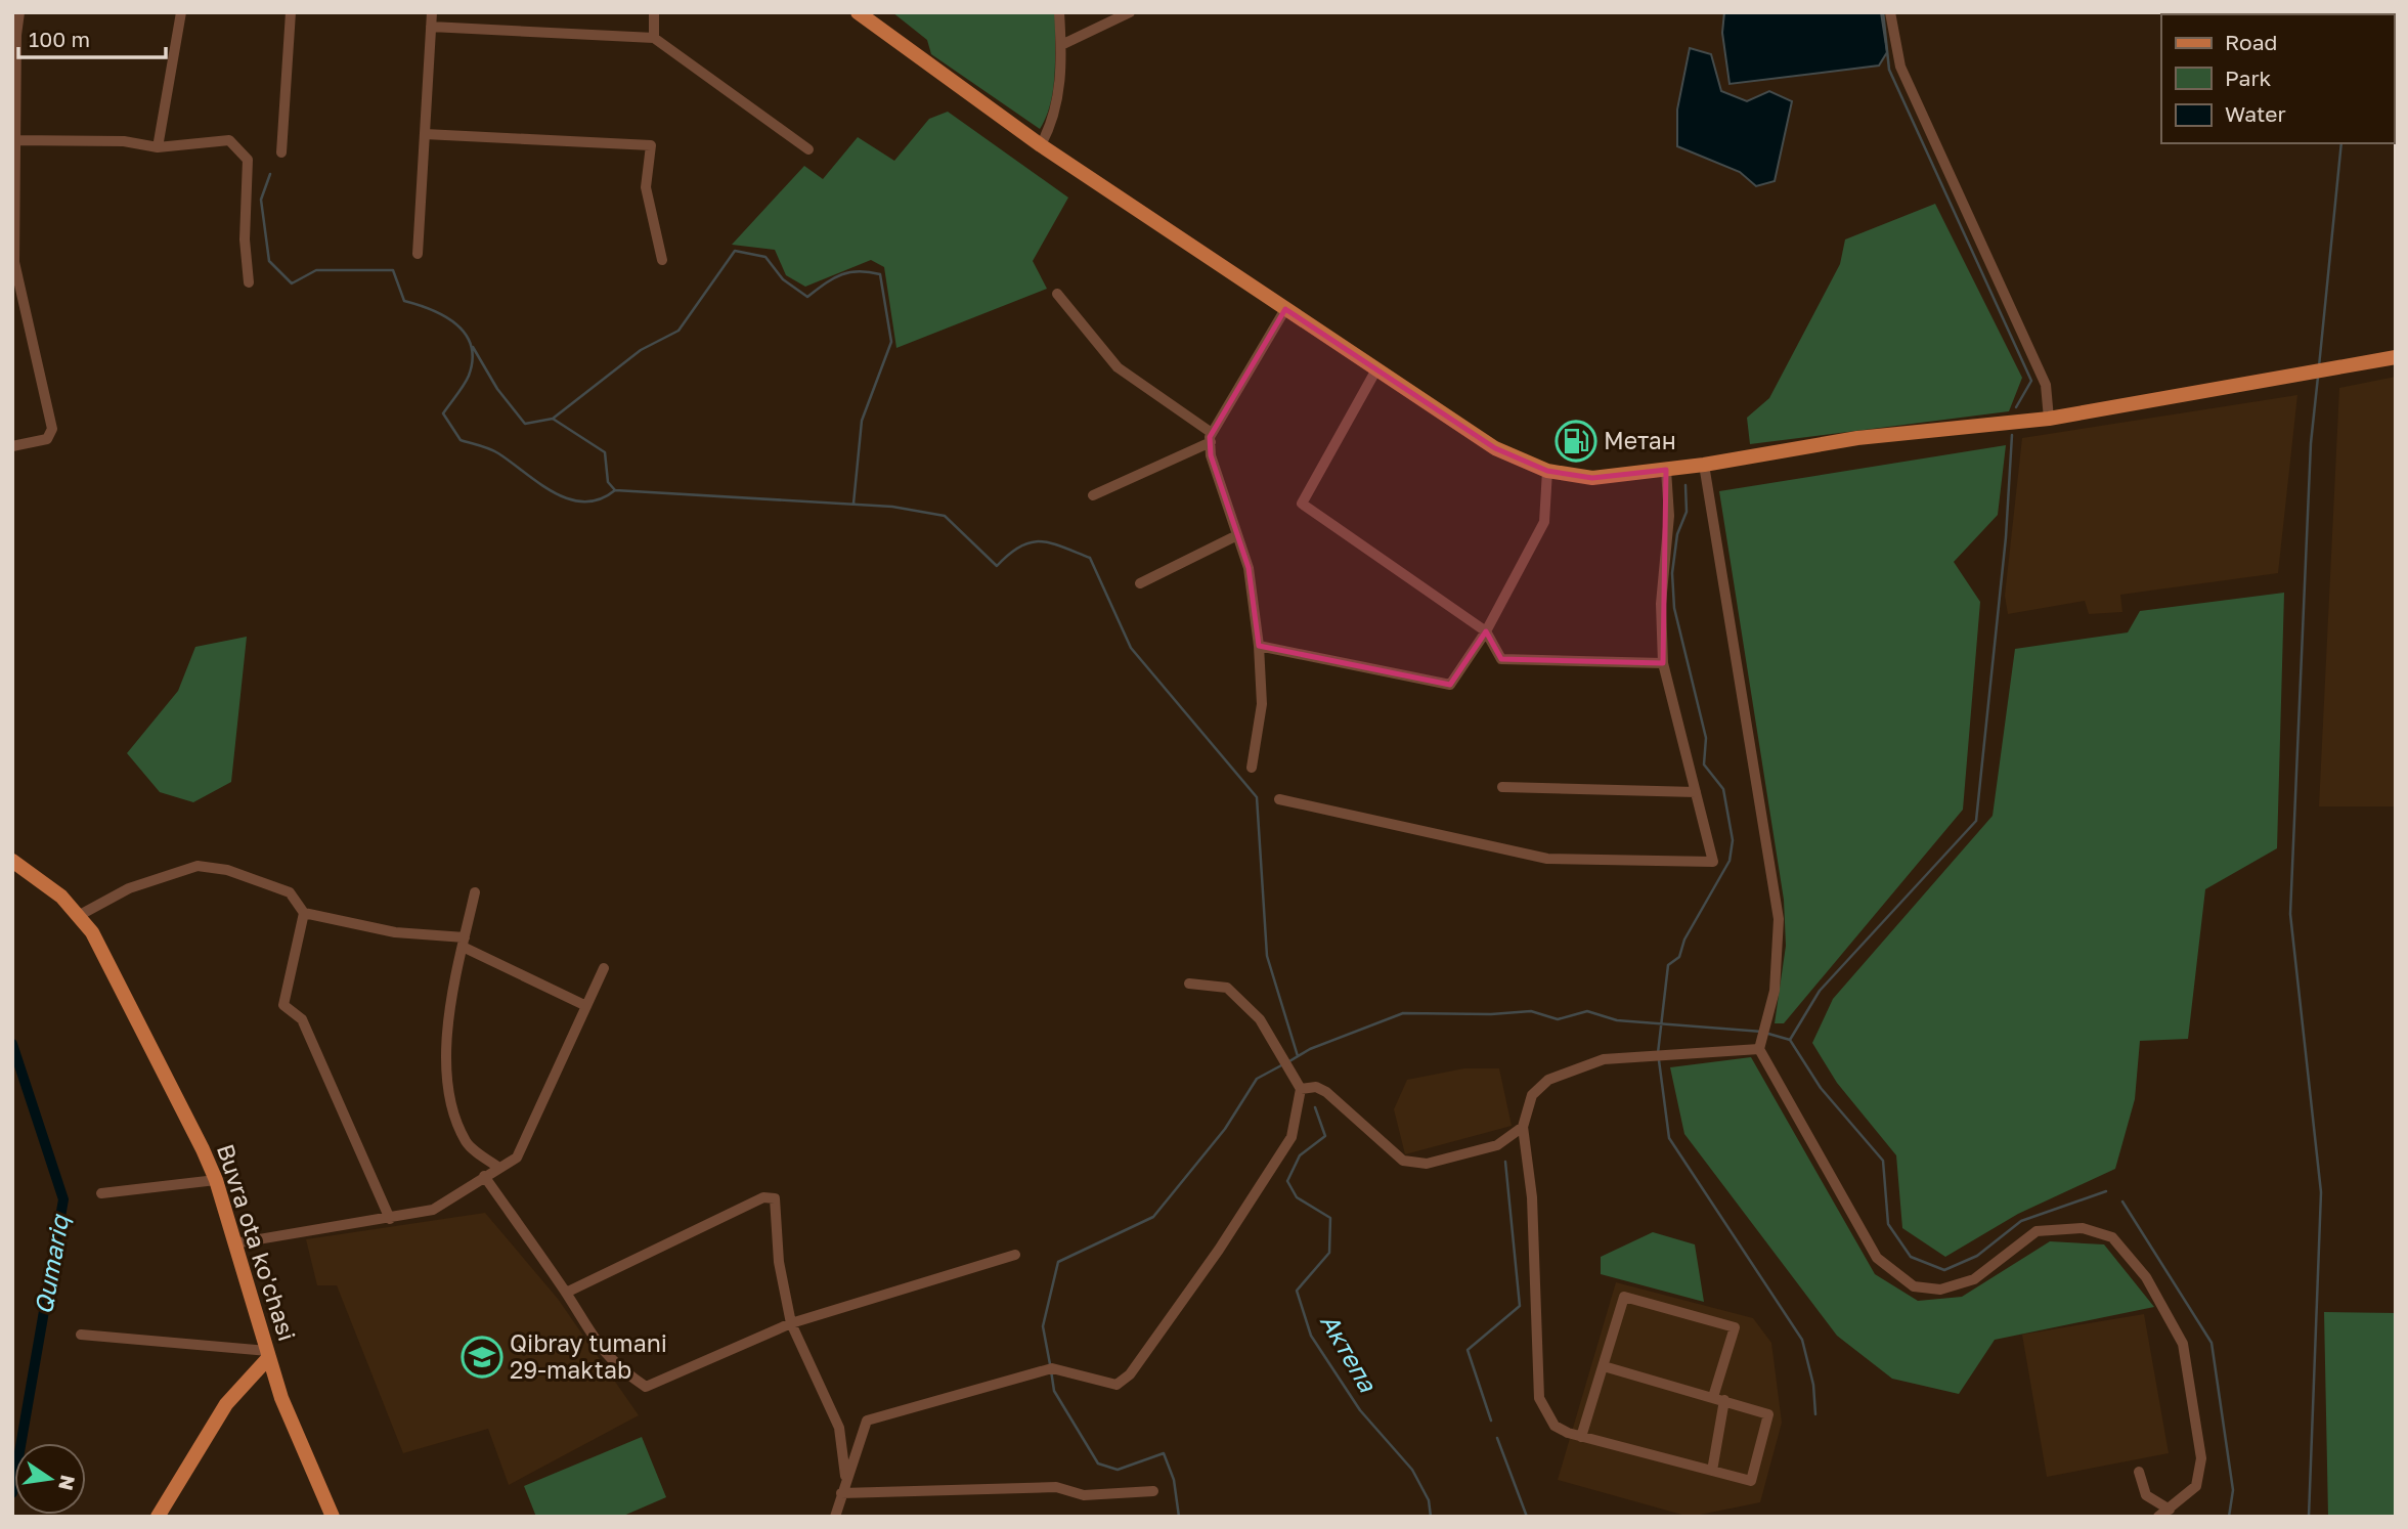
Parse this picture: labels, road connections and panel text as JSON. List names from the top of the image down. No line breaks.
{"streets":{"main road":["Buvra ota ko'chasi"]},"water":["Qumariq","Актепа"],"places":{"fuel station":["Метан"],"school or university":["Qibray tumani 29-maktab"]},"legend":["Road","Park","Water"],"scale_bar":"100 m","north":"right"}
